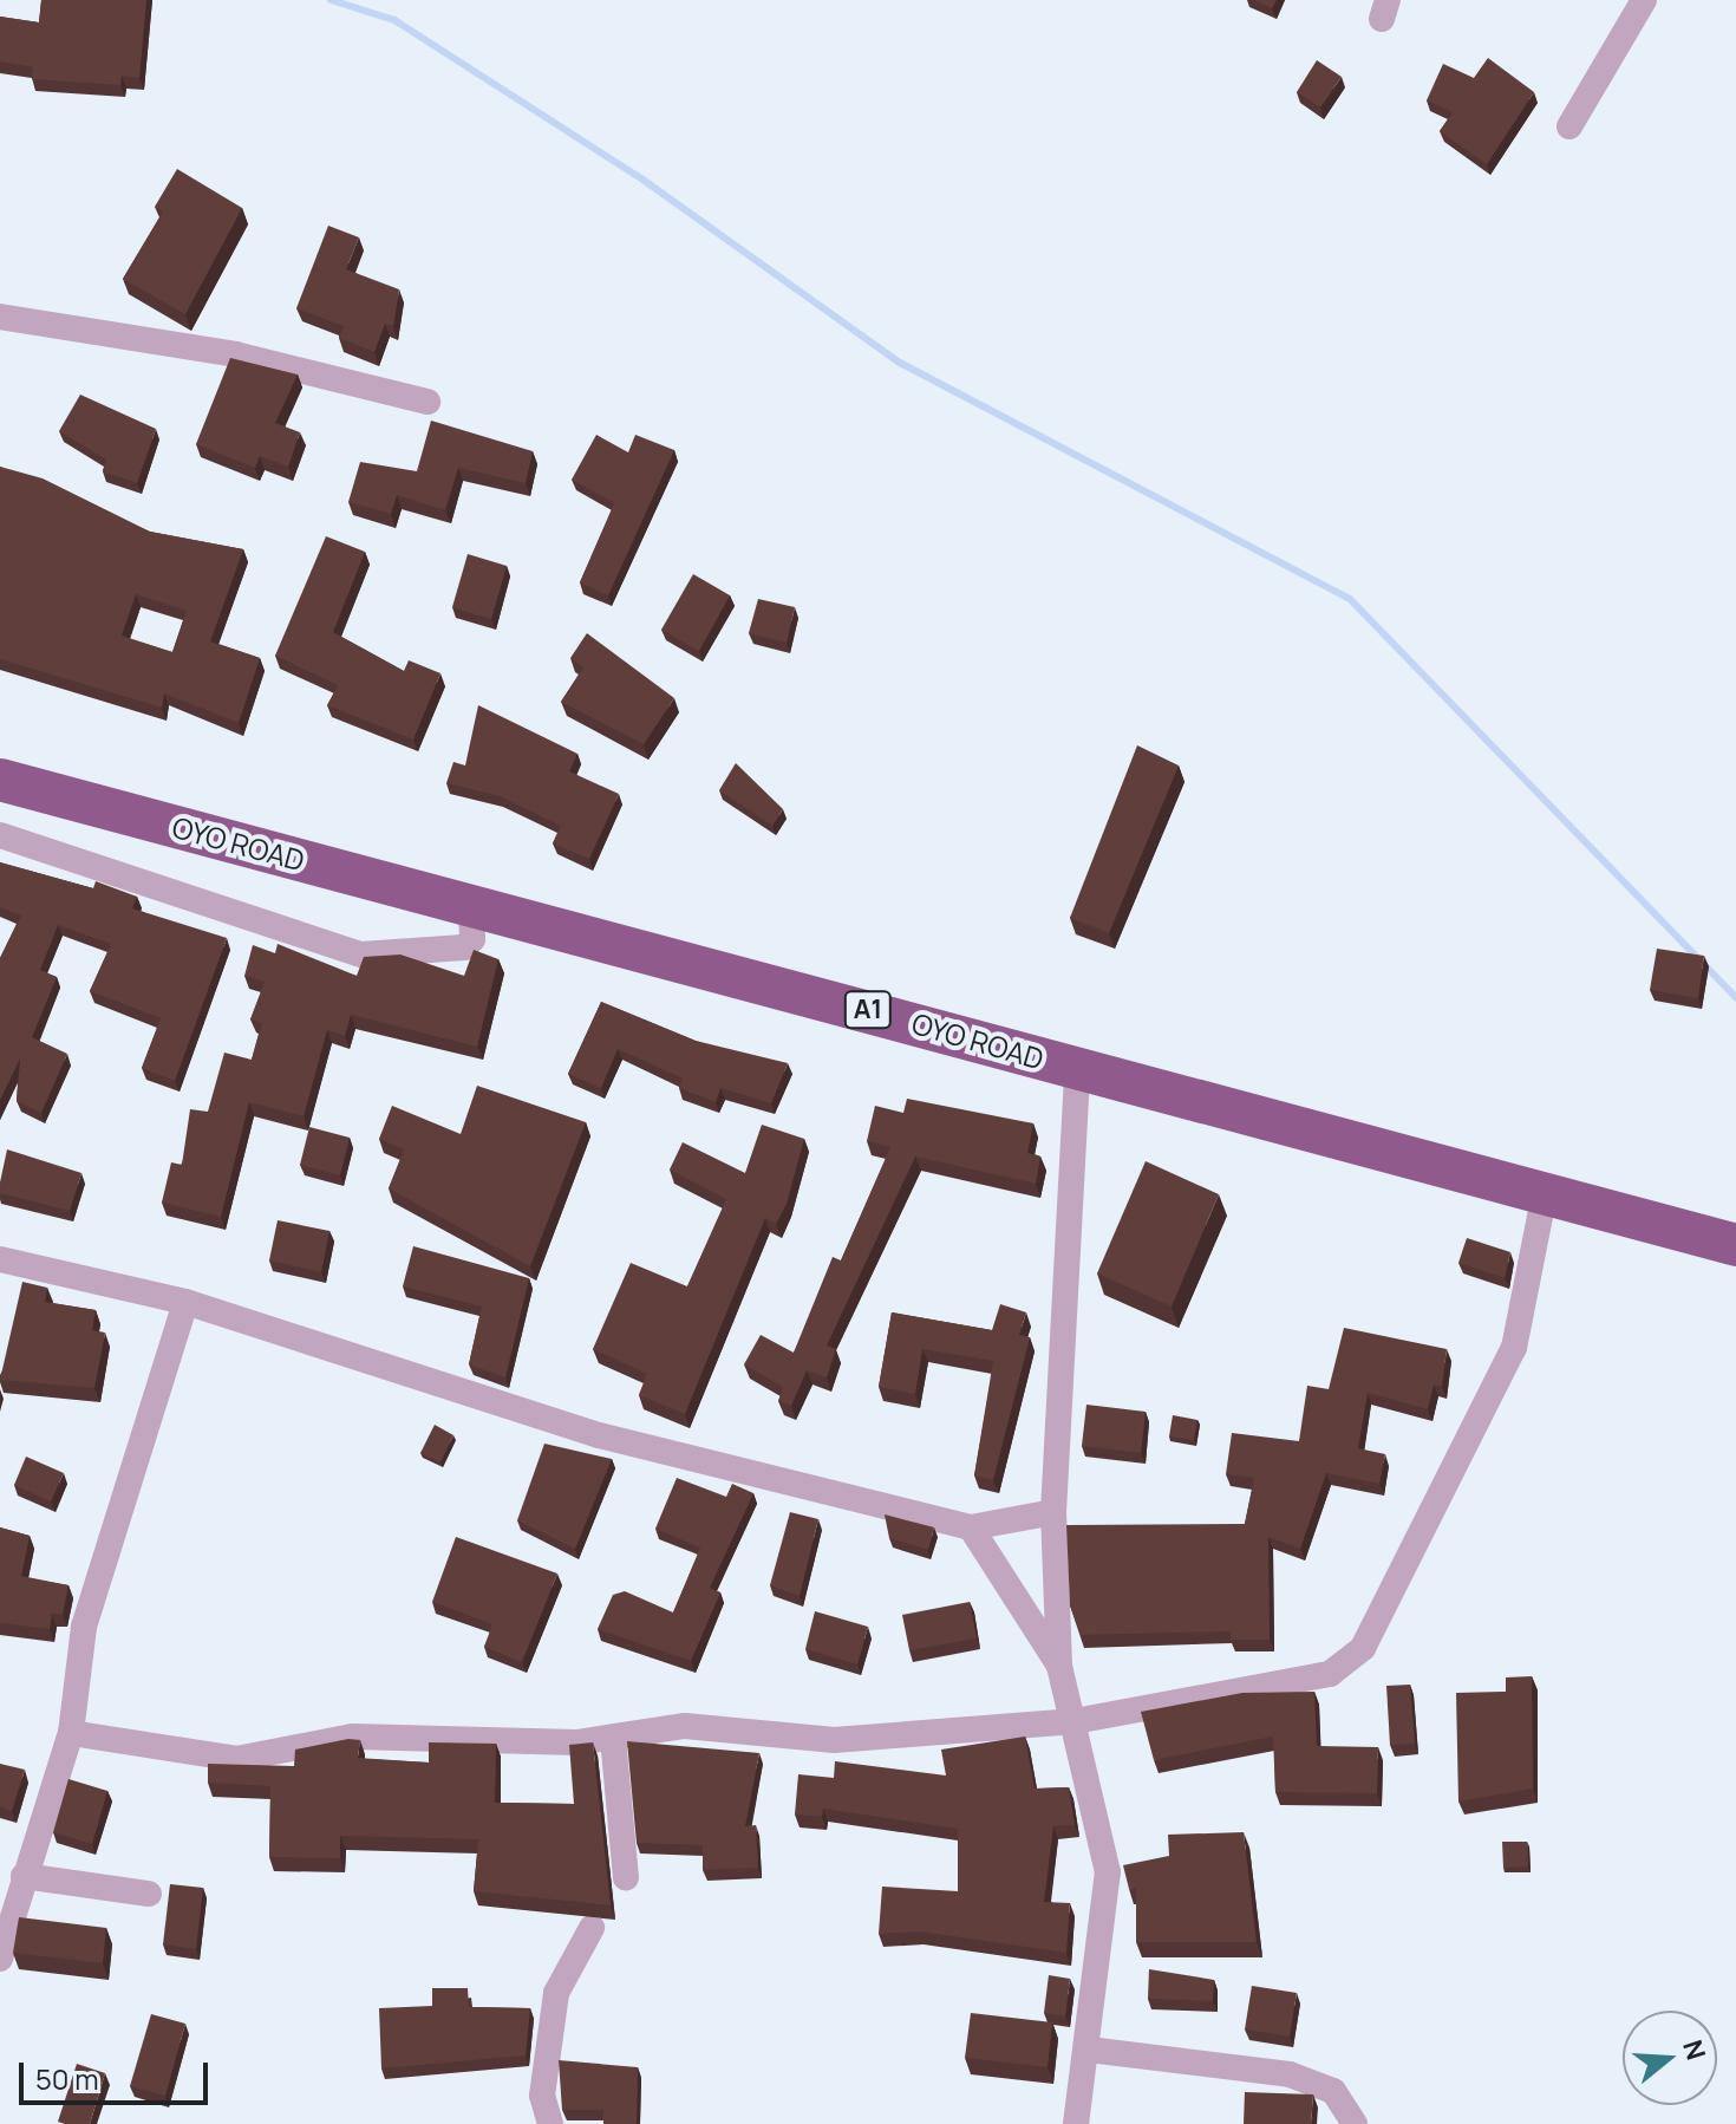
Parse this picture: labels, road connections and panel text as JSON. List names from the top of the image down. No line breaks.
{"streets":{"highway":["OYO ROAD","A1"]},"scale_bar":"50 m","north":"right"}
